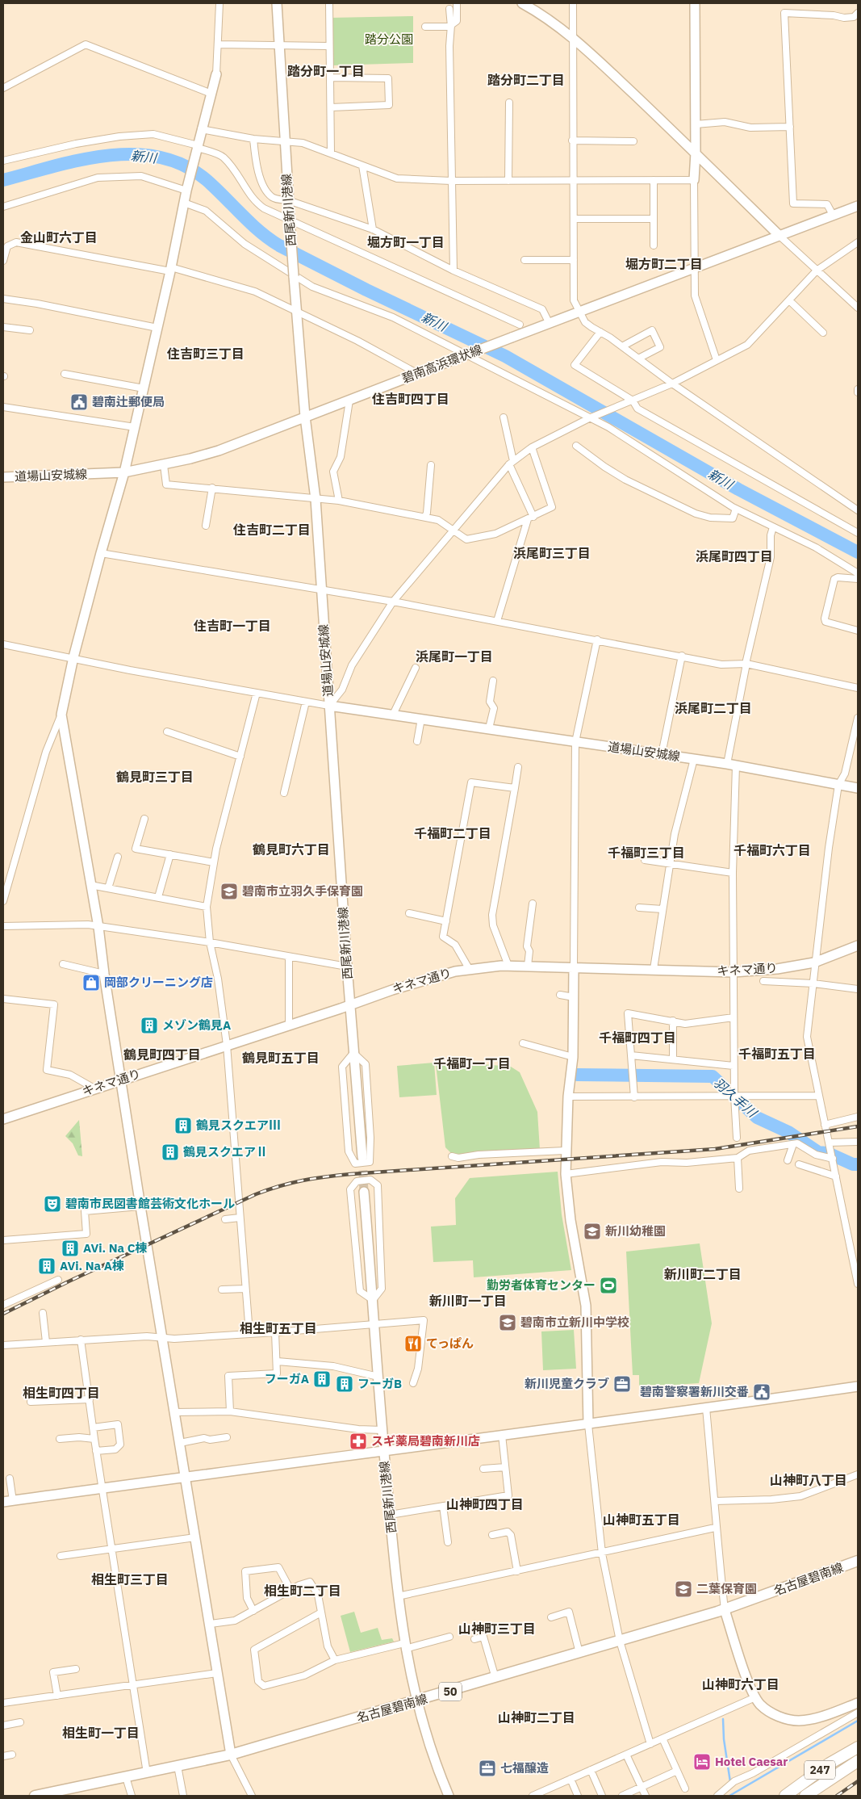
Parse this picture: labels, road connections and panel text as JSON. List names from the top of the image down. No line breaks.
{"streets":{"highway":["247"],"main road":["名古屋碧南線","50"],"street":["西尾新川港線","碧南高浜環状線","道場山安城線","キネマ通り"]},"crossings":[["西尾新川港線","碧南高浜環状線"],["西尾新川港線","道場山安城線"],["西尾新川港線","キネマ通り"],["西尾新川港線","名古屋碧南線"],["碧南高浜環状線","道場山安城線"]],"districts":["踏分町一丁目","踏分町二丁目","金山町六丁目","堀方町一丁目","堀方町二丁目","住吉町三丁目","住吉町四丁目","住吉町二丁目","浜尾町三丁目","浜尾町四丁目","住吉町一丁目","浜尾町一丁目","浜尾町二丁目","鶴見町三丁目","千福町二丁目","鶴見町六丁目","千福町六丁目","千福町三丁目","千福町四丁目","千福町五丁目","鶴見町四丁目","鶴見町五丁目","千福町一丁目","新川町二丁目","新川町一丁目","相生町五丁目","相生町四丁目","山神町八丁目","山神町四丁目","山神町五丁目","相生町三丁目","相生町二丁目","山神町三丁目","山神町六丁目","山神町二丁目","相生町一丁目"],"water":["新川","羽久手川"],"parks":["踏分公園"],"places":{"public building":["碧南辻郵便局","碧南警察署新川交番"],"school or university":["碧南市立羽久手保育園","新川幼稚園","碧南市立新川中学校","二葉保育園"],"shop":["岡部クリーニング店"],"building":["メゾン鶴見A","鶴見スクエアⅢ","鶴見スクエアⅡ","AVi. Na C棟","AVi. Na A棟","フーガA","フーガB"],"theatre":["碧南市民図書館芸術文化ホール"],"sports":["勤労者体育センター"],"restaurant":["てっぱん"],"office":["新川児童クラブ","七福醸造"],"pharmacy":["スギ薬局碧南新川店"],"hotel":["Hotel Caesar"]}}
